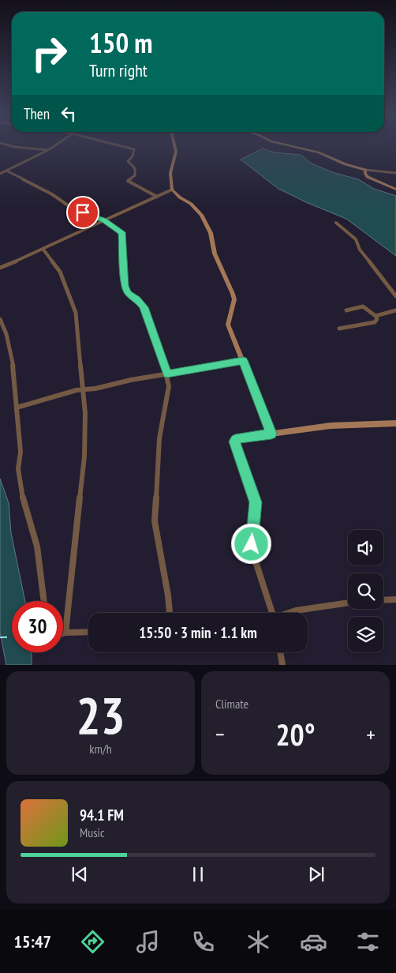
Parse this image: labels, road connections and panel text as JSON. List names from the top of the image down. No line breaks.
{"page":{"turn":["150 m","Turn right"],"then":"Then","limit":"30","trip":"15:50 · 3 min · 1.1 km","tile":[["23","km/h"],"Climate"],"heat":["−","20°","+"],"song":["94.1 FM","Music"],"tabs":"15:47"}}
